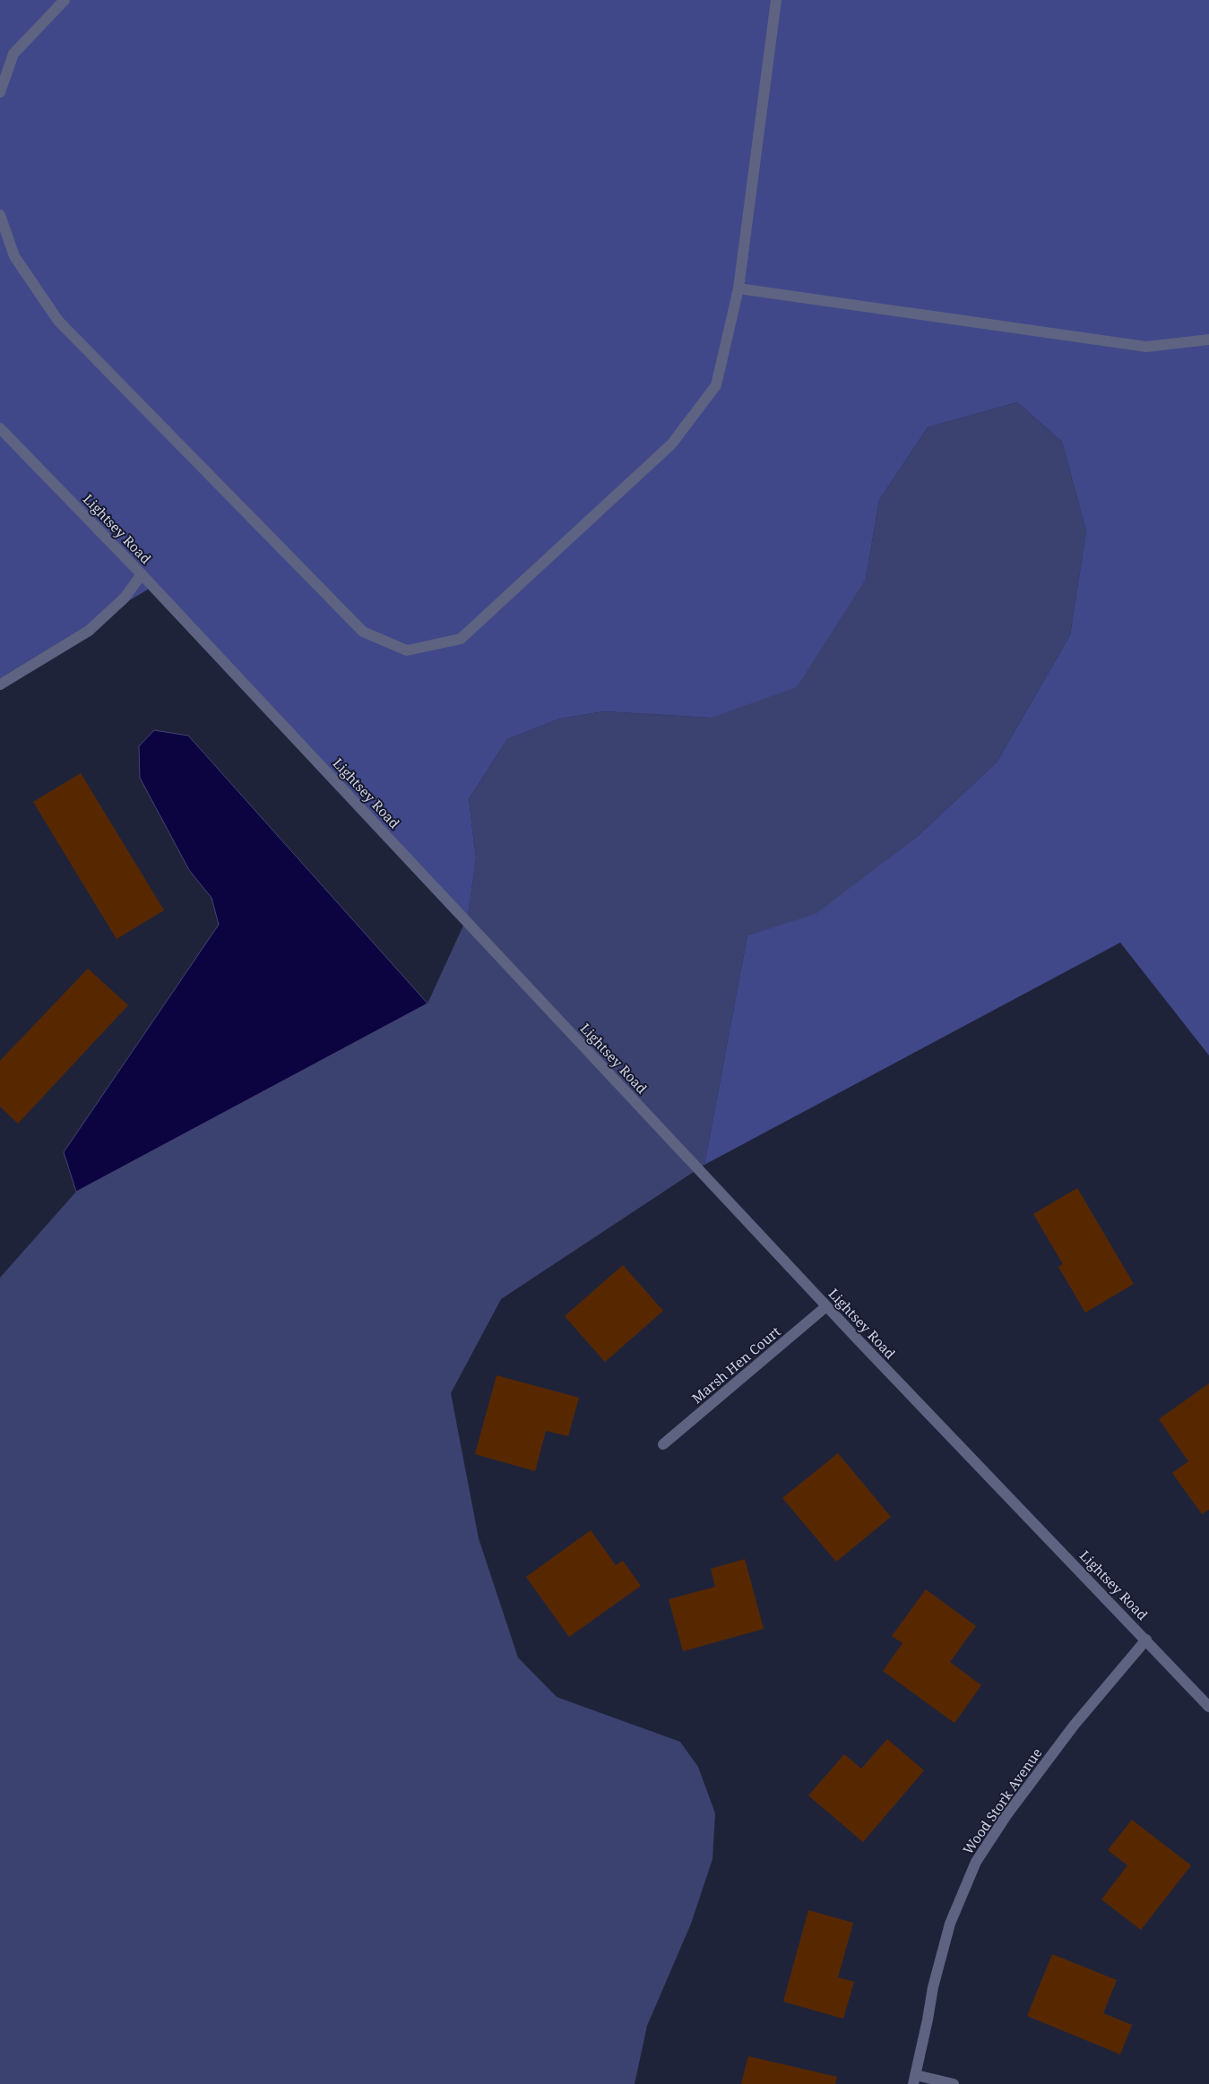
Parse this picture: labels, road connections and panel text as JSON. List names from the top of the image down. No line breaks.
{"streets":{"street":["Lightsey Road","Marsh Hen Court","Wood Stork Avenue"]},"crossings":[["Lightsey Road","Marsh Hen Court"],["Lightsey Road","Wood Stork Avenue"]]}
